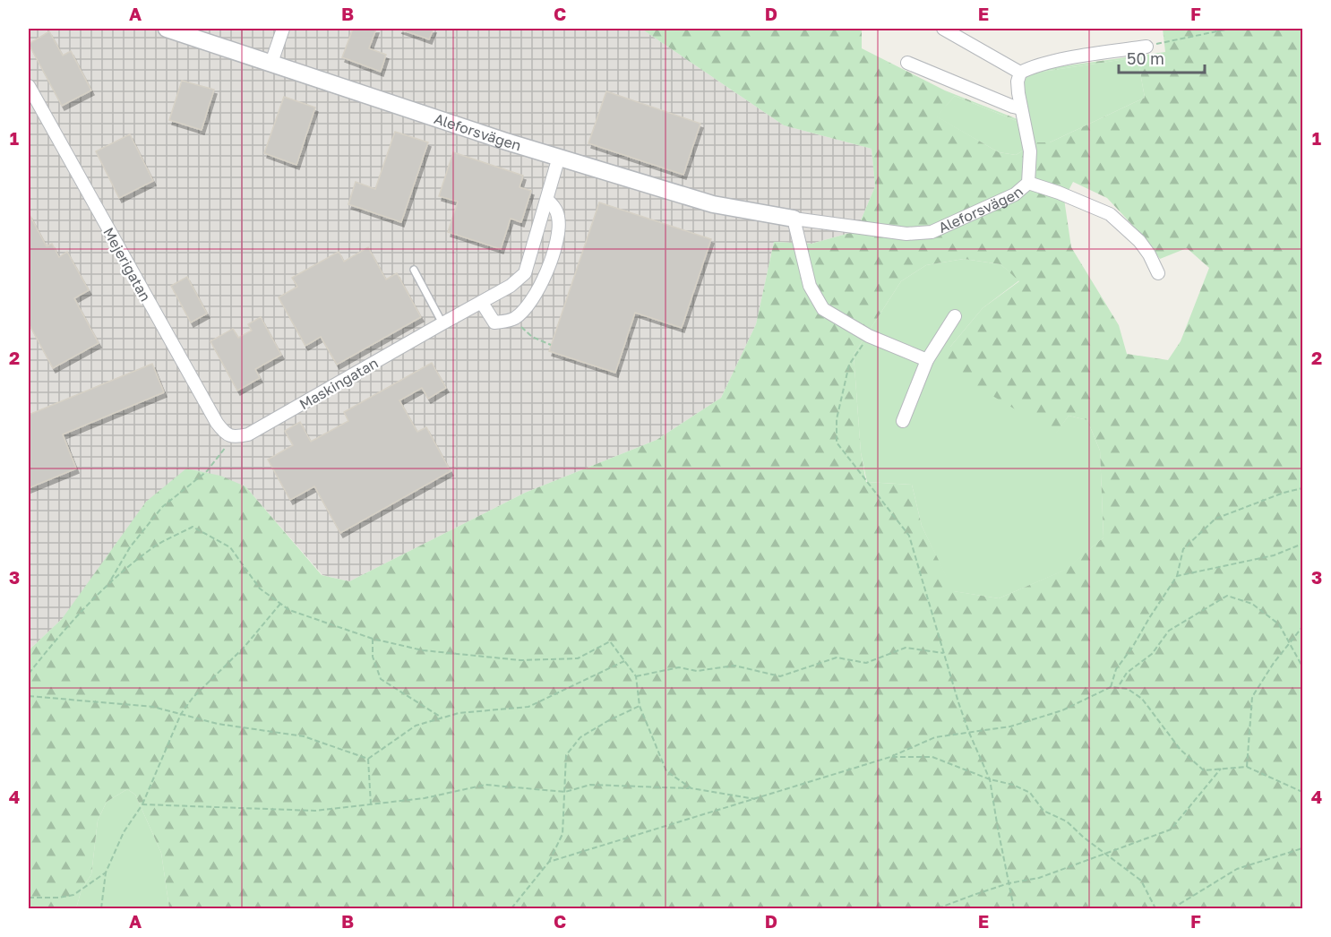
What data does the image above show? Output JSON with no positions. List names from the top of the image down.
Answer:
{
  "streets": {
    "street": ["Aleforsvägen", "Mejerigatan", "Maskingatan"]
  },
  "crossings": [
    ["Aleforsvägen", "Maskingatan"],
    ["Mejerigatan", "Maskingatan"]
  ],
  "scale_bar": "50 m",
  "grid": {
    "columns": [
      "A",
      "B",
      "C",
      "D",
      "E",
      "F"
    ],
    "rows": [
      "1",
      "2",
      "3",
      "4"
    ]
  }
}
